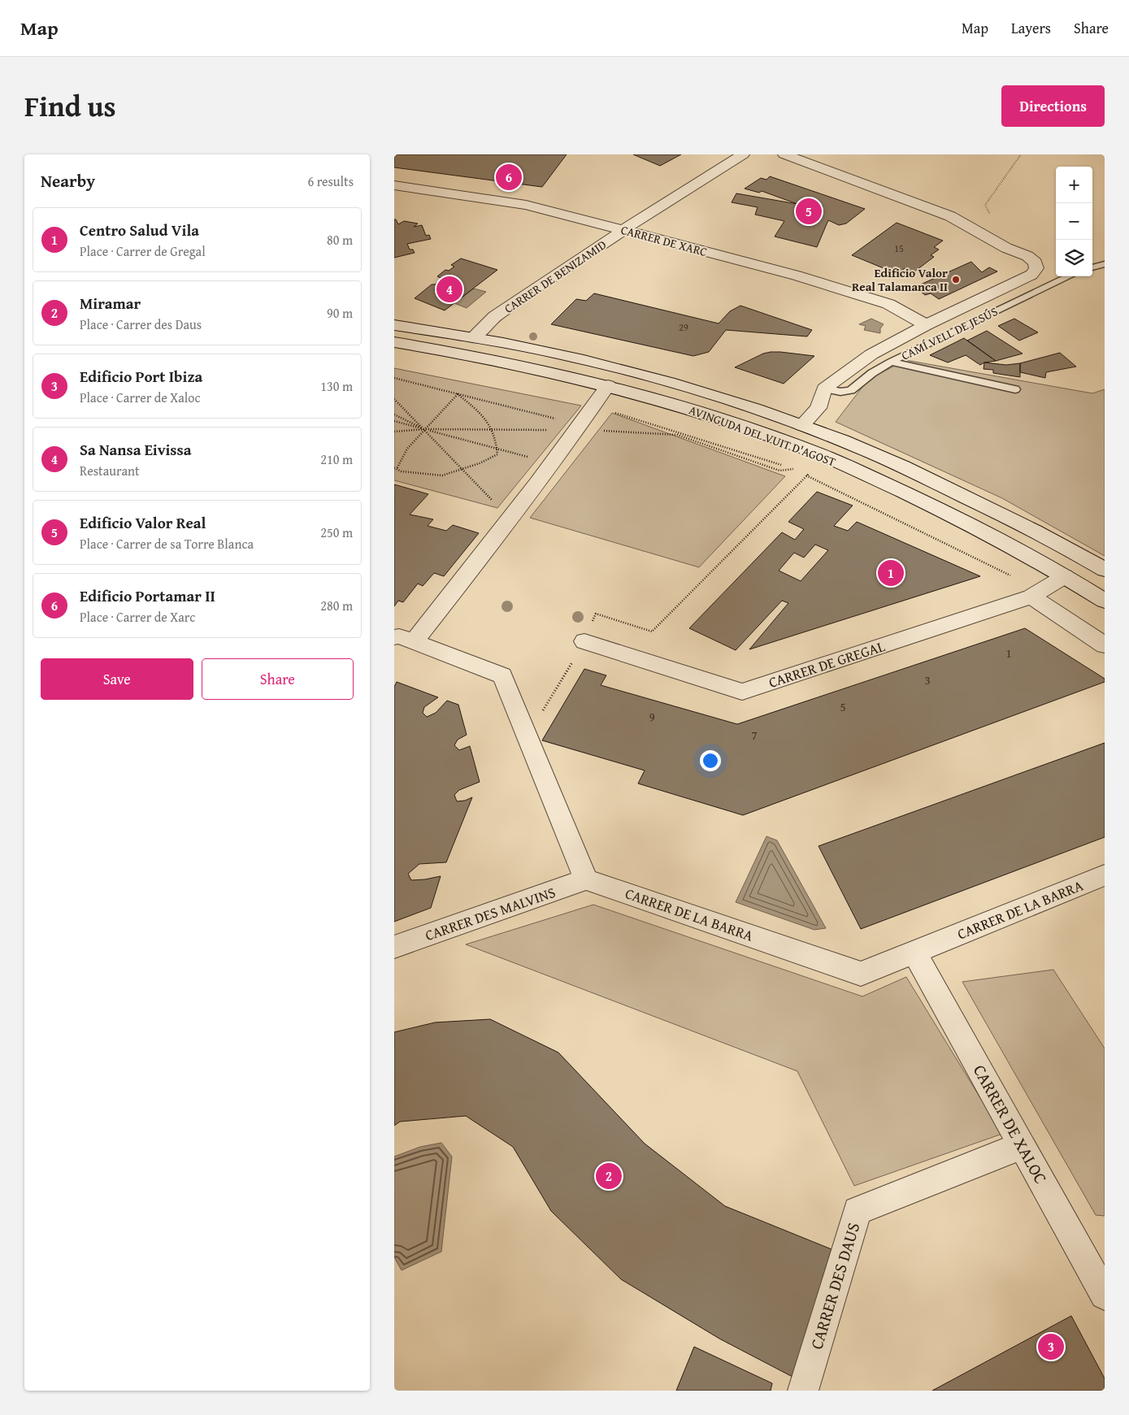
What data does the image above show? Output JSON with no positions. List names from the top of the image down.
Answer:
{
  "streets": {
    "street": [
      "CARRER DE XARC",
      "CARRER DE BENIZAMID",
      "CAMÍ VELL DE JESÚS",
      "AVINGUDA DEL VUIT D'AGOST",
      "CARRER DE GREGAL",
      "CARRER DE LA BARRA",
      "CARRER DES MALVINS",
      "CARRER DE XALOC",
      "CARRER DES DAUS"
    ]
  },
  "crossings": [
    ["CARRER DE XARC", "CARRER DE BENIZAMID"],
    ["CARRER DE XARC", "CAMÍ VELL DE JESÚS"],
    ["CARRER DE BENIZAMID", "AVINGUDA DEL VUIT D'AGOST"],
    ["AVINGUDA DEL VUIT D'AGOST", "CARRER DE GREGAL"],
    ["CARRER DE LA BARRA", "CARRER DES MALVINS"],
    ["CARRER DE LA BARRA", "CARRER DE XALOC"],
    ["CARRER DE XALOC", "CARRER DES DAUS"]
  ],
  "places": ["Edificio Valor Real Talamanca II"],
  "house_numbers": [
    "15",
    "29",
    "1",
    "3",
    "5",
    "9",
    "7"
  ],
  "page": {
    "header": "Map",
    "nav": ["Map", "Layers", "Share"],
    "title": "Find us",
    "buttons": [
      "Directions",
      ["Save", "Share"]
    ],
    "heading": ["Nearby", "6 results"],
    "pins": [
      "6",
      "5",
      "4",
      "1",
      "2",
      "3"
    ],
    "map_buttons": ["+", "−"],
    "list": [
      {
        "mark": "1",
        "name": "Centro Salud Vila",
        "note": "Place · Carrer de Gregal",
        "value": "80 m"
      },
      {
        "mark": "2",
        "name": "Miramar",
        "note": "Place · Carrer des Daus",
        "value": "90 m"
      },
      {
        "mark": "3",
        "name": "Edificio Port Ibiza",
        "note": "Place · Carrer de Xaloc",
        "value": "130 m"
      },
      {
        "mark": "4",
        "name": "Sa Nansa Eivissa",
        "note": "Restaurant",
        "value": "210 m"
      },
      {
        "mark": "5",
        "name": "Edificio Valor Real",
        "note": "Place · Carrer de sa Torre Blanca",
        "value": "250 m"
      },
      {
        "mark": "6",
        "name": "Edificio Portamar II",
        "note": "Place · Carrer de Xarc",
        "value": "280 m"
      }
    ]
  }
}
